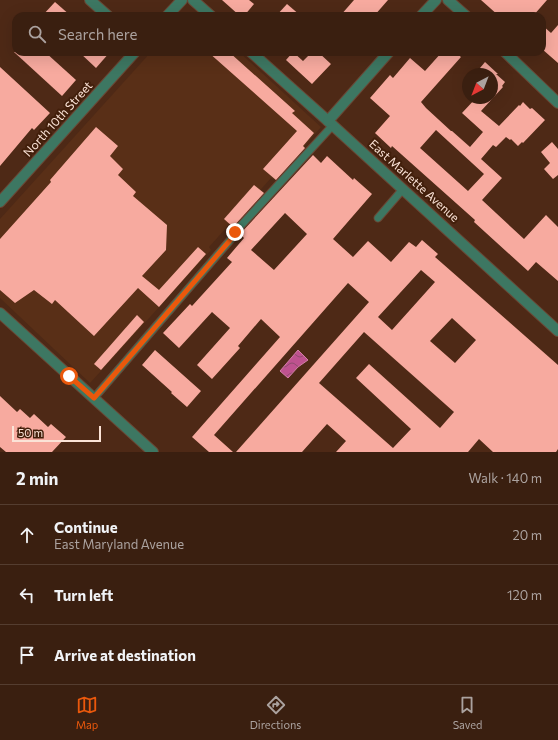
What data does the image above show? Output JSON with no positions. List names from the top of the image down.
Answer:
{
  "streets": {
    "street": ["North 10th Street", "East Marlette Avenue"]
  },
  "scale_bar": "50 m",
  "north": "bottom left",
  "page": {
    "search": "Search here",
    "scale": "50 m",
    "heading": ["2 min", "Walk · 140 m"],
    "list": [
      ["Continue", "East Maryland Avenue", "20 m"],
      ["Turn left", "120 m"],
      "Arrive at destination"
    ],
    "nav": ["Map", "Directions", "Saved"]
  }
}
